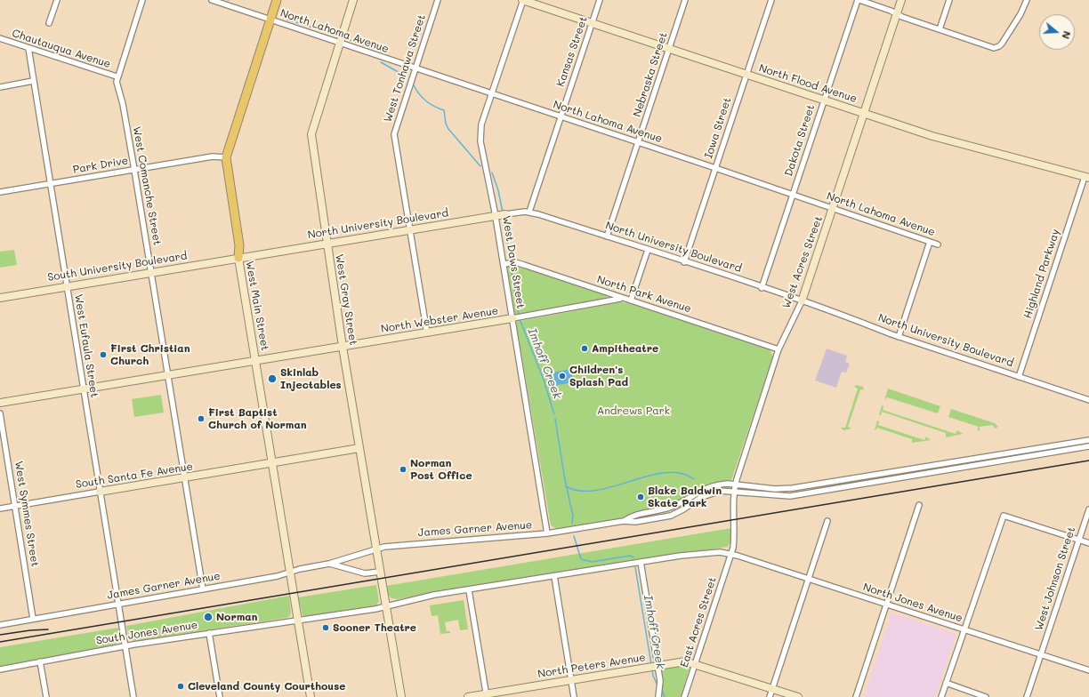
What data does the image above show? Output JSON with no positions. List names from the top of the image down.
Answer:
{
  "streets": {
    "main road": ["West Main Street"],
    "street": [
      "North Lahoma Avenue",
      "Chautauqua Avenue",
      "Kansas Street",
      "West Tonhawa Street",
      "Nebraska Street",
      "North Flood Avenue",
      "Iowa Street",
      "Dakota Street",
      "Park Drive",
      "West Comanche Street",
      "North University Boulevard",
      "West Daws Street",
      "West Acres Street",
      "South University Boulevard",
      "Highland Parkway",
      "North Park Avenue",
      "West Gray Street",
      "North Webster Avenue",
      "West Eufaula Street",
      "South Santa Fe Avenue",
      "West Symmes Street",
      "James Garner Avenue",
      "West Johnson Street",
      "North Jones Avenue",
      "East Acres Street",
      "South Jones Avenue",
      "North Peters Avenue"
    ]
  },
  "crossings": [
    ["North Lahoma Avenue", "Kansas Street"],
    ["North Lahoma Avenue", "West Tonhawa Street"],
    ["North Lahoma Avenue", "Nebraska Street"],
    ["North Lahoma Avenue", "Iowa Street"],
    ["North Lahoma Avenue", "Dakota Street"],
    ["North Lahoma Avenue", "West Daws Street"],
    ["North Lahoma Avenue", "West Acres Street"],
    ["North Lahoma Avenue", "West Gray Street"],
    ["North Lahoma Avenue", "West Main Street"],
    ["Chautauqua Avenue", "West Comanche Street"],
    ["Chautauqua Avenue", "West Eufaula Street"],
    ["Kansas Street", "North Flood Avenue"],
    ["Kansas Street", "North University Boulevard"],
    ["West Tonhawa Street", "North University Boulevard"],
    ["West Tonhawa Street", "North Webster Avenue"],
    ["Nebraska Street", "North Flood Avenue"],
    ["Nebraska Street", "North University Boulevard"],
    ["North Flood Avenue", "Iowa Street"],
    ["North Flood Avenue", "Dakota Street"],
    ["North Flood Avenue", "West Daws Street"],
    ["North Flood Avenue", "West Acres Street"],
    ["North Flood Avenue", "Highland Parkway"],
    ["Iowa Street", "North University Boulevard"],
    ["Dakota Street", "North University Boulevard"],
    ["Park Drive", "West Comanche Street"],
    ["Park Drive", "West Main Street"],
    ["Park Drive", "West Eufaula Street"],
    ["West Comanche Street", "South University Boulevard"],
    ["West Comanche Street", "North Webster Avenue"],
    ["West Comanche Street", "South Santa Fe Avenue"],
    ["West Comanche Street", "James Garner Avenue"],
    ["North University Boulevard", "West Daws Street"],
    ["North University Boulevard", "West Acres Street"],
    ["North University Boulevard", "South University Boulevard"],
    ["North University Boulevard", "Highland Parkway"],
    ["North University Boulevard", "West Gray Street"],
    ["North University Boulevard", "West Main Street"],
    ["West Daws Street", "North Park Avenue"],
    ["West Daws Street", "North Webster Avenue"],
    ["West Daws Street", "James Garner Avenue"],
    ["West Acres Street", "North Park Avenue"],
    ["West Acres Street", "James Garner Avenue"],
    ["West Acres Street", "North Jones Avenue"],
    ["West Acres Street", "East Acres Street"],
    ["South University Boulevard", "West Main Street"],
    ["South University Boulevard", "West Eufaula Street"],
    ["North Park Avenue", "North Webster Avenue"],
    ["West Gray Street", "North Webster Avenue"],
    ["West Gray Street", "South Santa Fe Avenue"],
    ["West Gray Street", "James Garner Avenue"],
    ["West Gray Street", "South Jones Avenue"],
    ["West Main Street", "North Webster Avenue"],
    ["West Main Street", "South Santa Fe Avenue"],
    ["West Main Street", "James Garner Avenue"],
    ["West Main Street", "South Jones Avenue"],
    ["North Webster Avenue", "West Eufaula Street"],
    ["West Eufaula Street", "South Santa Fe Avenue"],
    ["West Eufaula Street", "James Garner Avenue"],
    ["West Eufaula Street", "South Jones Avenue"],
    ["South Santa Fe Avenue", "West Symmes Street"],
    ["West Symmes Street", "James Garner Avenue"],
    ["West Johnson Street", "North Jones Avenue"],
    ["North Jones Avenue", "East Acres Street"],
    ["North Jones Avenue", "South Jones Avenue"],
    ["East Acres Street", "North Peters Avenue"]
  ],
  "water": ["Imhoff Creek"],
  "parks": ["Andrews Park"],
  "places": [
    "Ampitheatre",
    "First Christian Church",
    "Children's Splash Pad",
    "Skinlab Injectables",
    "First Baptist Church of Norman",
    "Norman Post Office",
    "Blake Baldwin Skate Park",
    "Norman",
    "Sooner Theatre",
    "Cleveland County Courthouse"
  ],
  "north": "right"
}
